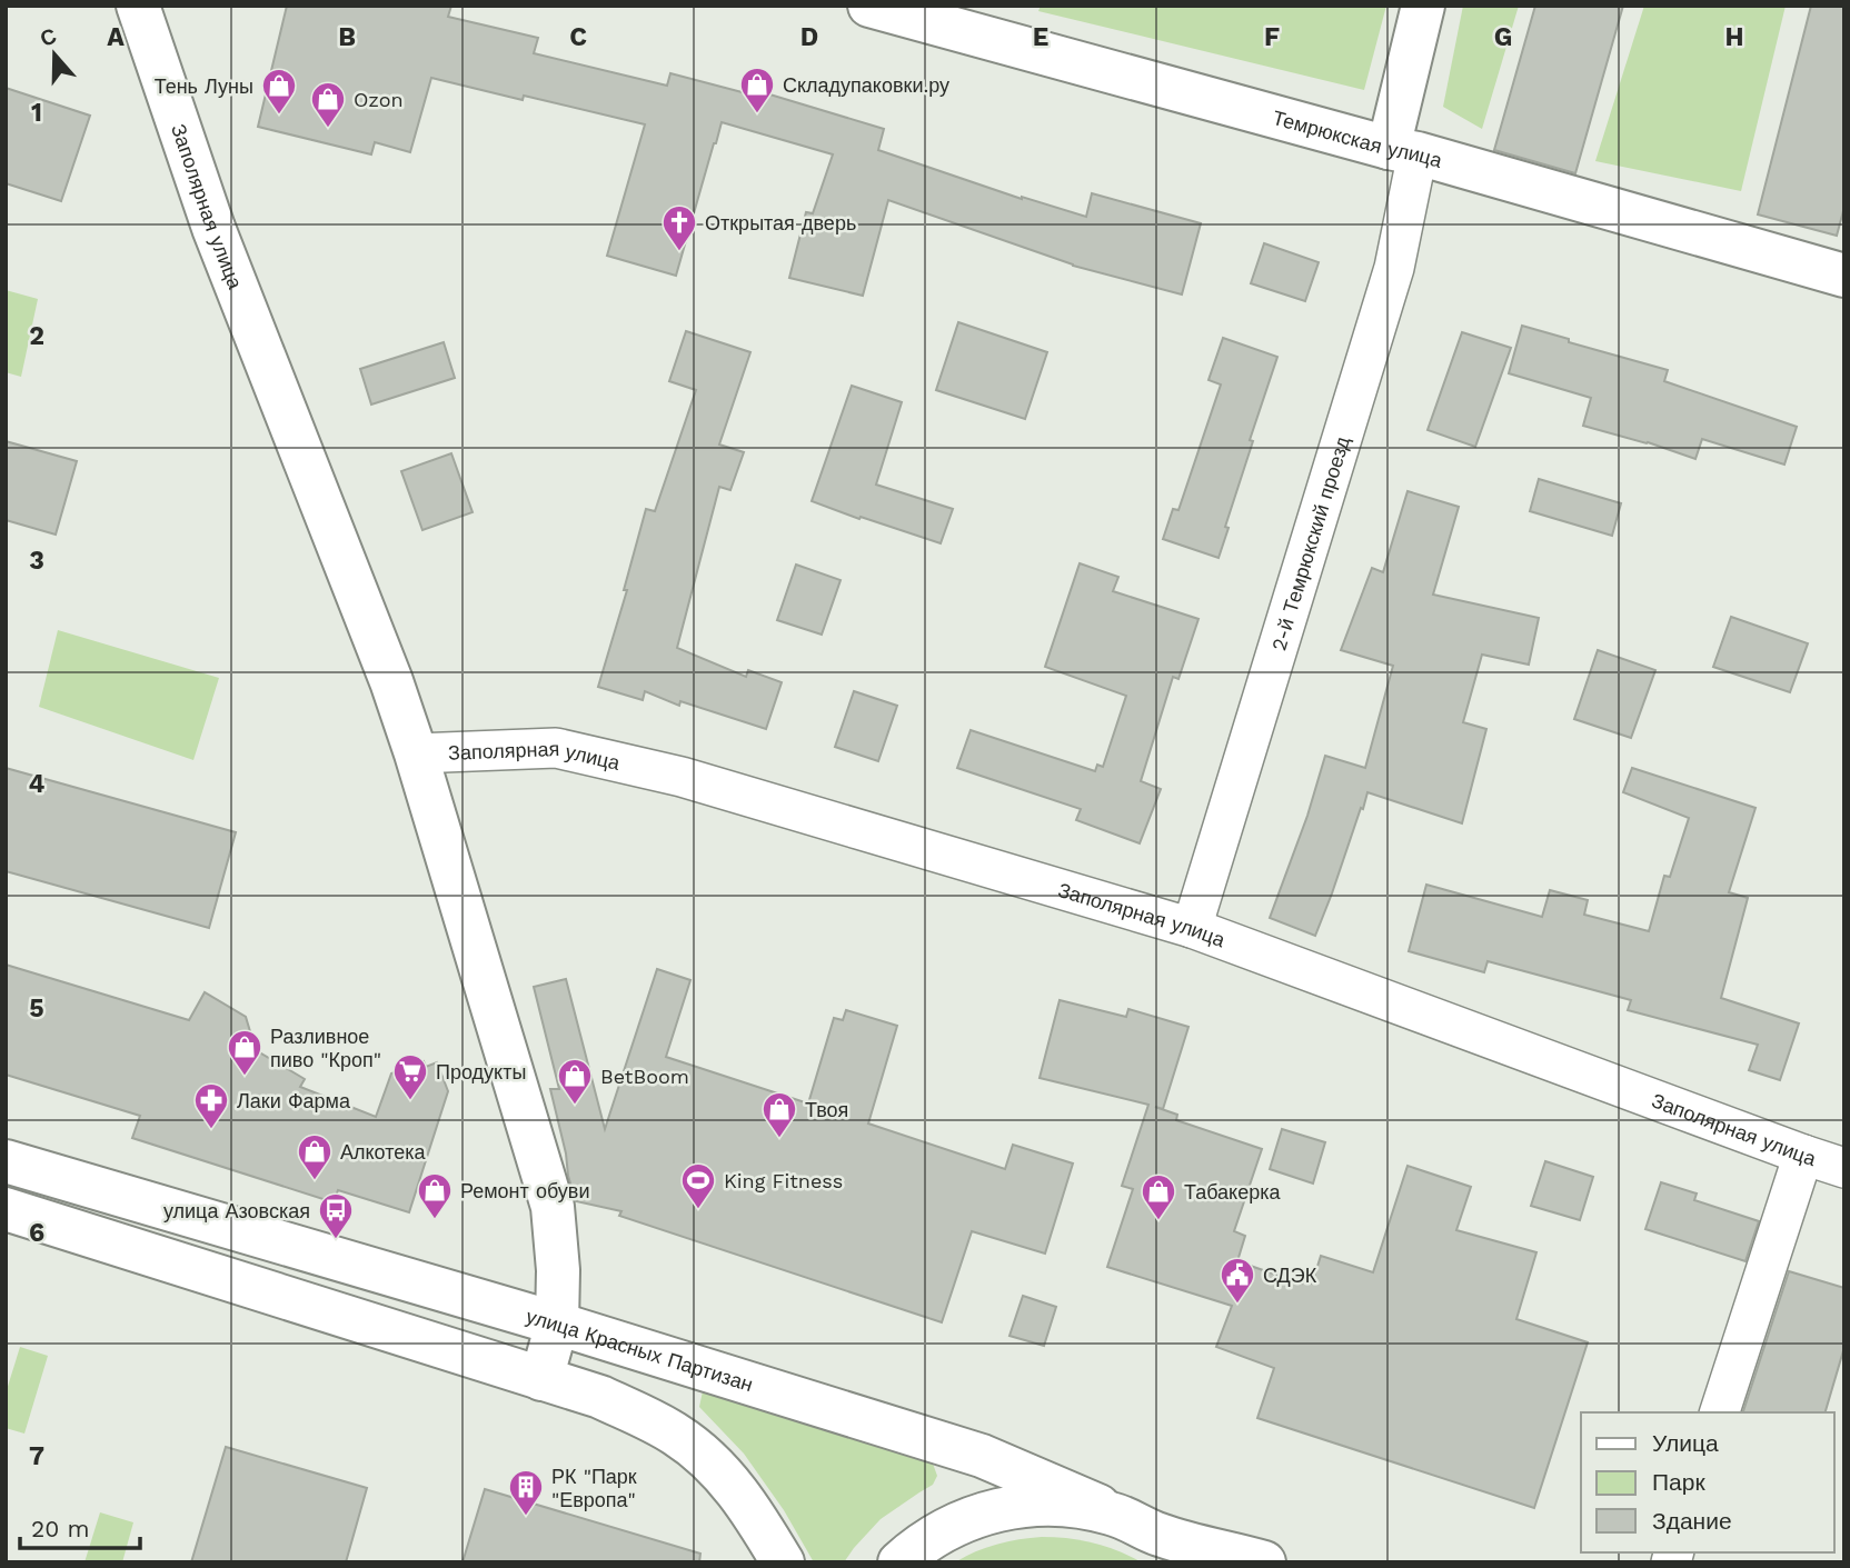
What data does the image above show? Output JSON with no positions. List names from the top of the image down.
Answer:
{
  "streets": {
    "main road": ["Темрюкская улица", "Заполярная улица", "улица Красных Партизан"],
    "street": ["2-й Темрюкский проезд"]
  },
  "crossings": [
    ["Темрюкская улица", "2-й Темрюкский проезд"],
    ["Заполярная улица", "2-й Темрюкский проезд"],
    ["Заполярная улица", "улица Красных Партизан"]
  ],
  "places": {
    "shop": [
      "Складупаковки.ру",
      "Тень Луны",
      "Ozon",
      "Разливное пиво \"Кроп\"",
      "BetBoom",
      "Твоя",
      "Алкотека",
      "Ремонт обуви",
      "Табакерка"
    ],
    "church": ["Открытая дверь"],
    "supermarket": ["Продукты"],
    "pharmacy": ["Лаки Фарма"],
    "sports": ["King Fitness"],
    "bus stop": ["улица Азовская"],
    "public building": ["СДЭК"],
    "building": ["РК \"Парк \"Европа\""]
  },
  "legend": ["Улица", "Парк", "Здание"],
  "scale_bar": "20 m",
  "north": "top",
  "grid": {
    "columns": [
      "A",
      "B",
      "C",
      "D",
      "E",
      "F",
      "G",
      "H"
    ],
    "rows": [
      "1",
      "2",
      "3",
      "4",
      "5",
      "6",
      "7"
    ]
  }
}
